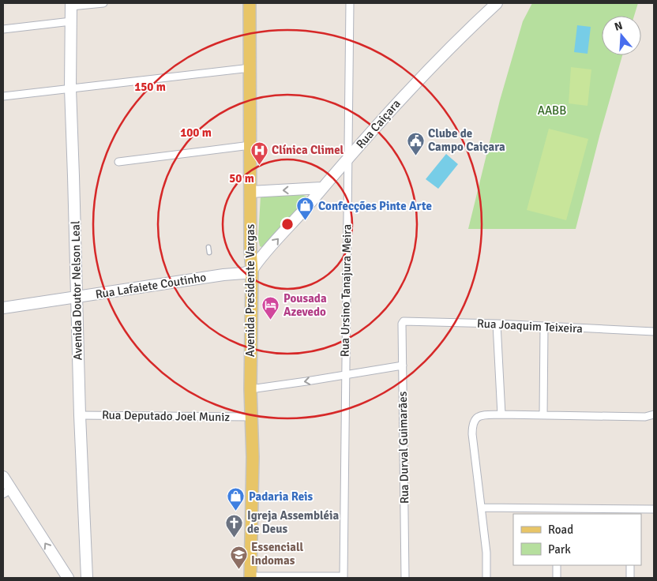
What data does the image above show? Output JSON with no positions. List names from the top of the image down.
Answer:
{
  "streets": {
    "main road": ["Avenida Presidente Vargas"],
    "street": [
      "Rua Caiçara",
      "Rua Lafaiete Coutinho",
      "Avenida Doutor Nelson Leal",
      "Rua Ursino Tanajura Meira",
      "Rua Joaquim Teixeira",
      "Rua Deputado Joel Muniz",
      "Rua Durval Guimarães"
    ]
  },
  "crossings": [
    ["Rua Caiçara", "Rua Lafaiete Coutinho"],
    ["Rua Caiçara", "Avenida Presidente Vargas"],
    ["Rua Caiçara", "Rua Ursino Tanajura Meira"],
    ["Rua Lafaiete Coutinho", "Avenida Doutor Nelson Leal"],
    ["Rua Lafaiete Coutinho", "Avenida Presidente Vargas"],
    ["Avenida Doutor Nelson Leal", "Rua Deputado Joel Muniz"],
    ["Avenida Presidente Vargas", "Rua Deputado Joel Muniz"],
    ["Rua Joaquim Teixeira", "Rua Durval Guimarães"]
  ],
  "parks": ["AABB"],
  "places": {
    "public building": ["Clube de Campo Caiçara"],
    "hospital": ["Clínica Climel"],
    "shop": ["Confecções Pinte Arte", "Padaria Reis"],
    "hotel": ["Pousada Azevedo"],
    "church": ["Igreja Assembléia de Deus"],
    "school or university": ["Essenciall Indomas"]
  },
  "legend": ["Road", "Park"],
  "north": "top",
  "rings": ["150 m", "100 m", "50 m"]
}
